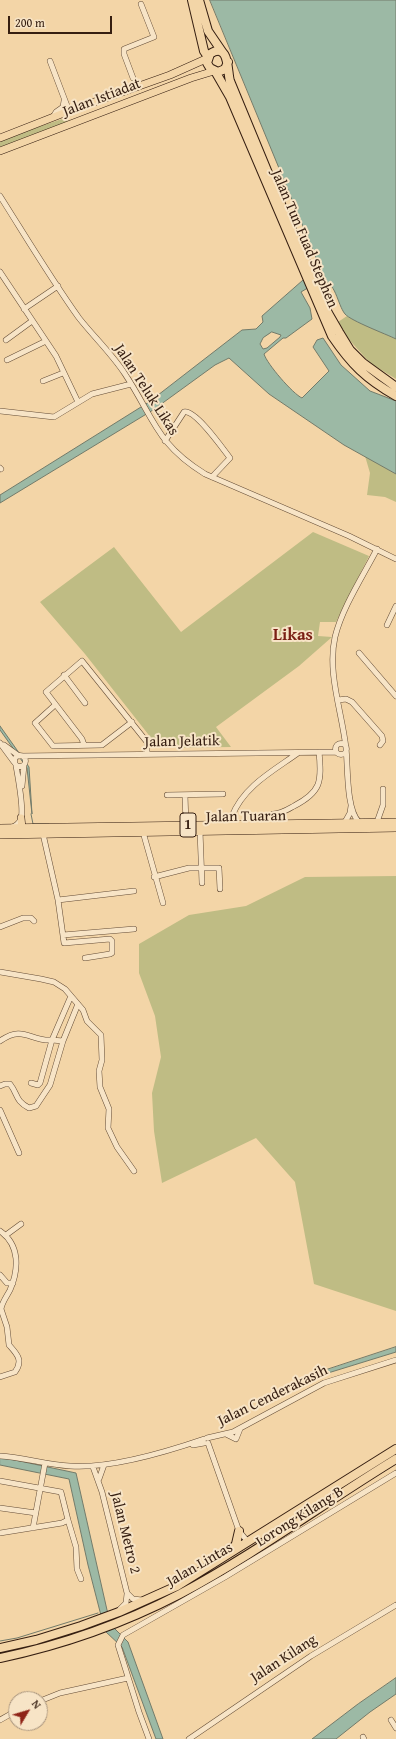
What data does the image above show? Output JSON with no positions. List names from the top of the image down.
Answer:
{
  "streets": {
    "highway": ["Jalan Tun Fuad Stephen", "Jalan Lintas"],
    "main road": ["Jalan Istiadat", "Jalan Tuaran", "1"],
    "street": [
      "Jalan Teluk Likas",
      "Jalan Jelatik",
      "Jalan Cenderakasih",
      "Lorong Kilang B",
      "Jalan Metro 2",
      "Jalan Kilang"
    ]
  },
  "crossings": [
    ["Jalan Istiadat", "Jalan Tun Fuad Stephen"],
    ["Jalan Cenderakasih", "Jalan Metro 2"],
    ["Jalan Metro 2", "Jalan Lintas"]
  ],
  "districts": ["Likas"],
  "scale_bar": "200 m",
  "north": "top right"
}
